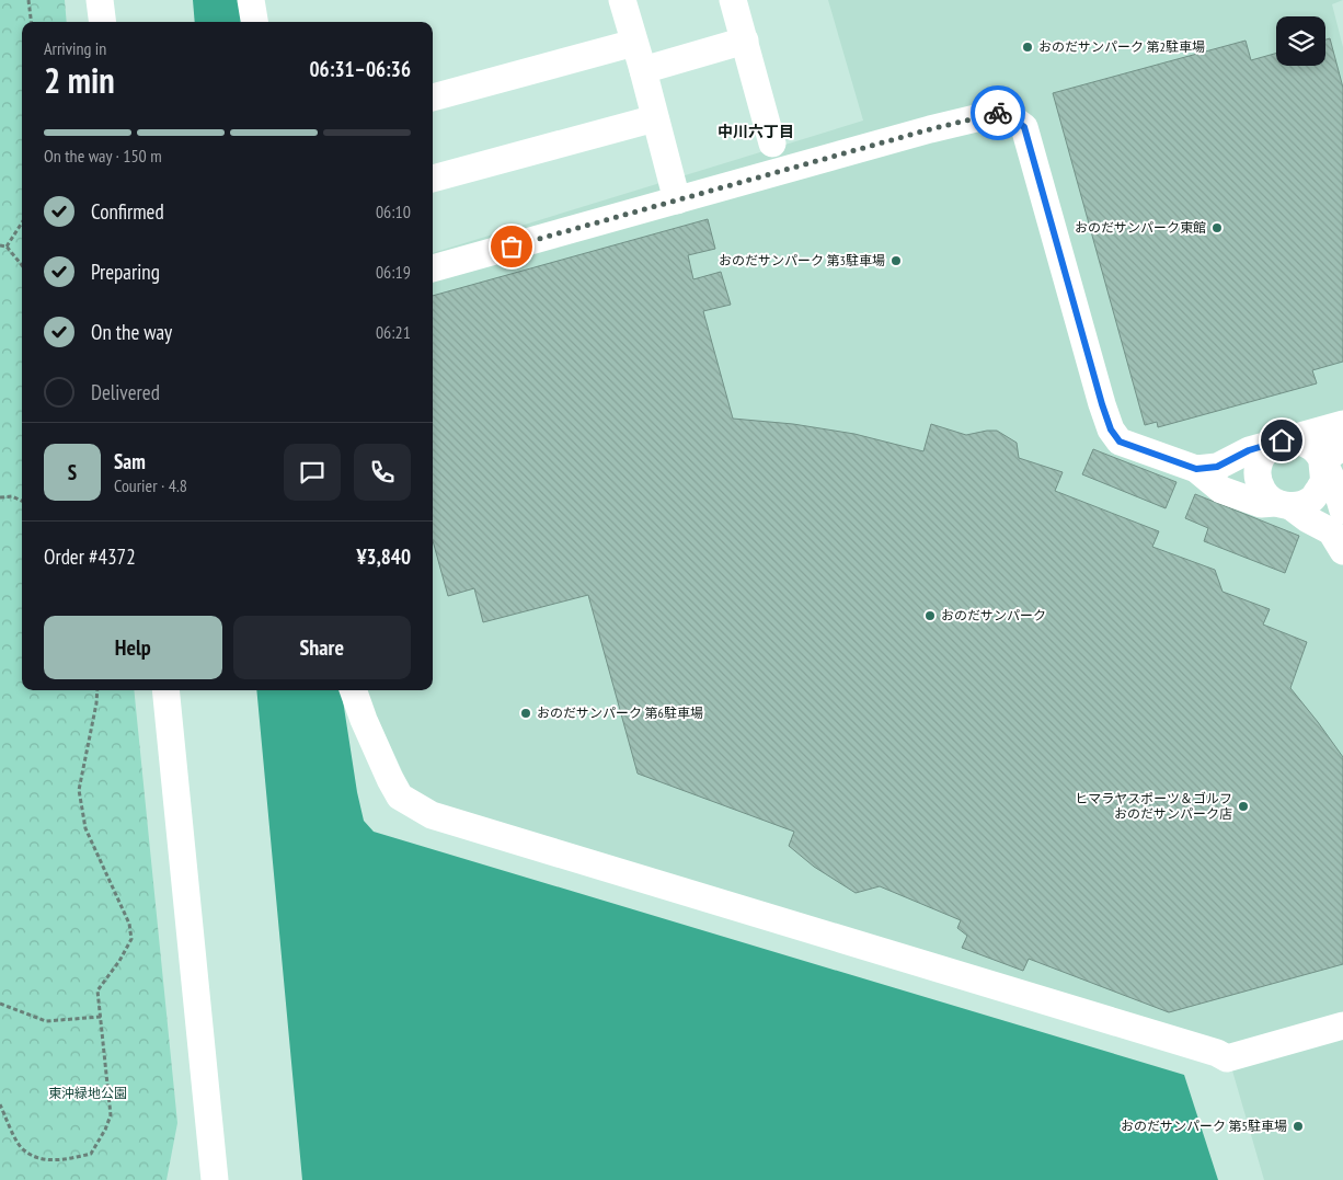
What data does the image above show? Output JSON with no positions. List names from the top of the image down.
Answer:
{
  "districts": ["中川六丁目"],
  "parks": ["東沖緑地公園"],
  "places": [
    "おのだサンパーク 第2駐車場",
    "おのだサンパーク東館",
    "おのだサンパーク 第3駐車場",
    "おのだサンパーク",
    "おのだサンパーク 第6駐車場",
    "ヒマラヤスポーツ＆ゴルフ おのだサンパーク店",
    "おのだサンパーク 第5駐車場"
  ],
  "page": {
    "heading": ["2 min", "Arriving in", "06:31–06:36"],
    "panel": [
      "Sam",
      "Courier · 4.8",
      "Order #4372",
      "¥3,840"
    ],
    "bar": "On the way · 150 m",
    "list": [
      ["Confirmed", "06:10"],
      ["Preparing", "06:19"],
      ["On the way", "06:21"],
      "Delivered"
    ],
    "round": "S",
    "buttons": ["Help", "Share"]
  }
}
